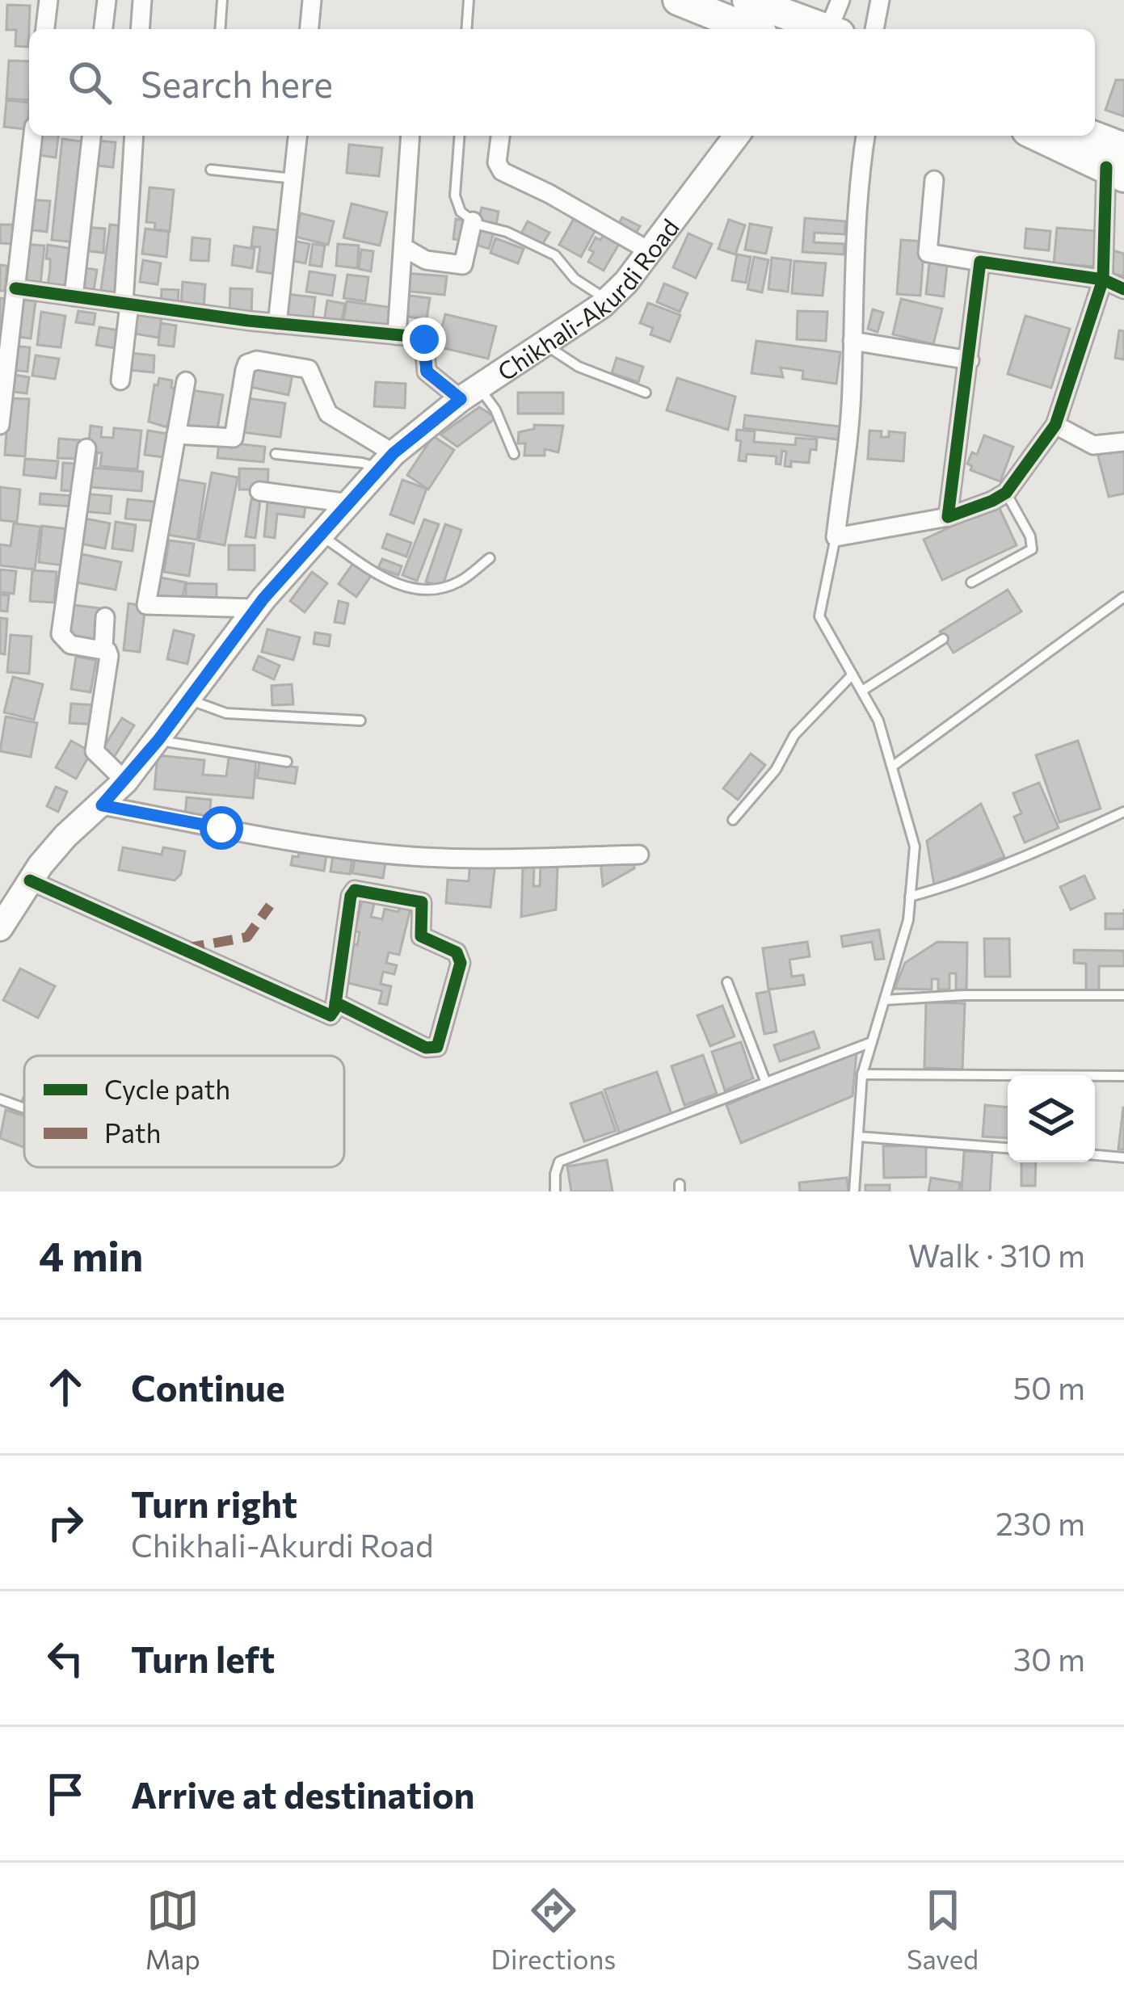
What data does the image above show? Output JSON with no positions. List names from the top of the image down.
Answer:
{
  "streets": {
    "main road": ["Chikhali-Akurdi Road"]
  },
  "legend": ["Cycle path", "Path"],
  "page": {
    "search": "Search here",
    "heading": ["4 min", "Walk · 310 m"],
    "list": [
      ["Continue", "50 m"],
      ["Turn right", "Chikhali-Akurdi Road", "230 m"],
      ["Turn left", "30 m"],
      "Arrive at destination"
    ],
    "nav": ["Map", "Directions", "Saved"]
  }
}
